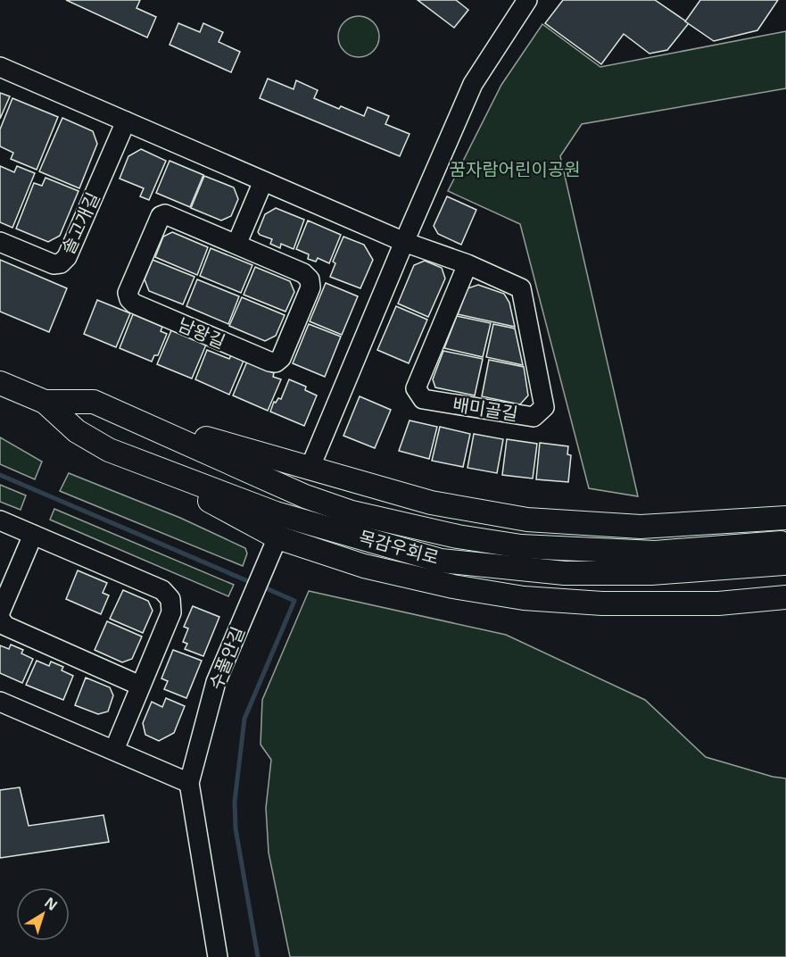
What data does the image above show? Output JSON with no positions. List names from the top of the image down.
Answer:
{
  "streets": {
    "main road": ["목감우회로"],
    "street": [
      "솔고개길",
      "남왕길",
      "배미골길",
      "수풀안길"
    ]
  },
  "parks": ["꿈자람어린이공원"],
  "north": "top right"
}
